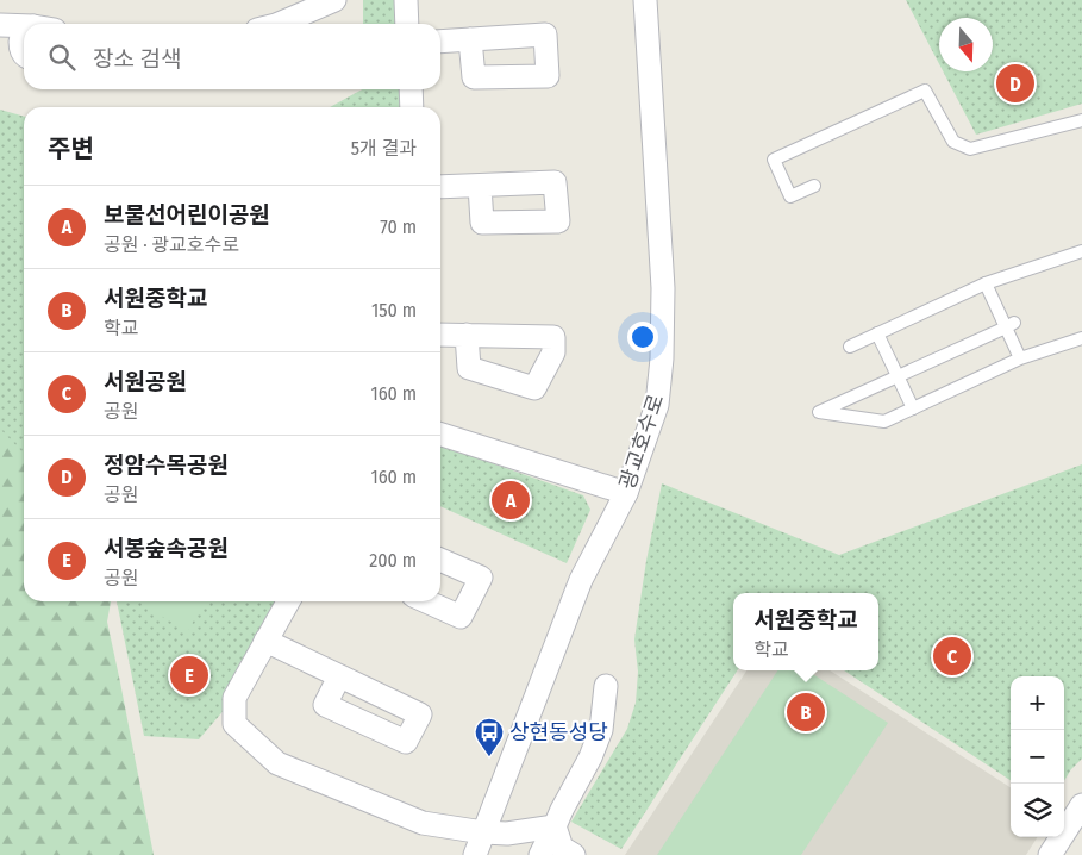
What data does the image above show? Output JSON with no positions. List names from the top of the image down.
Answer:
{
  "streets": {
    "street": ["광교호수로"]
  },
  "places": {
    "bus stop": ["상현동성당"]
  },
  "north": "bottom",
  "page": {
    "search": "장소 검색",
    "pins": [
      "D",
      "A",
      "C",
      "E",
      "B"
    ],
    "heading": ["주변", "5개 결과"],
    "list": [
      {
        "mark": "A",
        "name": "보물선어린이공원",
        "note": "공원 · 광교호수로",
        "value": "70 m"
      },
      {
        "mark": "B",
        "name": "서원중학교",
        "note": "학교",
        "value": "150 m"
      },
      {
        "mark": "C",
        "name": "서원공원",
        "note": "공원",
        "value": "160 m"
      },
      {
        "mark": "D",
        "name": "정암수목공원",
        "note": "공원",
        "value": "160 m"
      },
      {
        "mark": "E",
        "name": "서봉숲속공원",
        "note": "공원",
        "value": "200 m"
      }
    ],
    "popup": ["서원중학교", "학교"],
    "map_buttons": ["+", "−"]
  }
}
